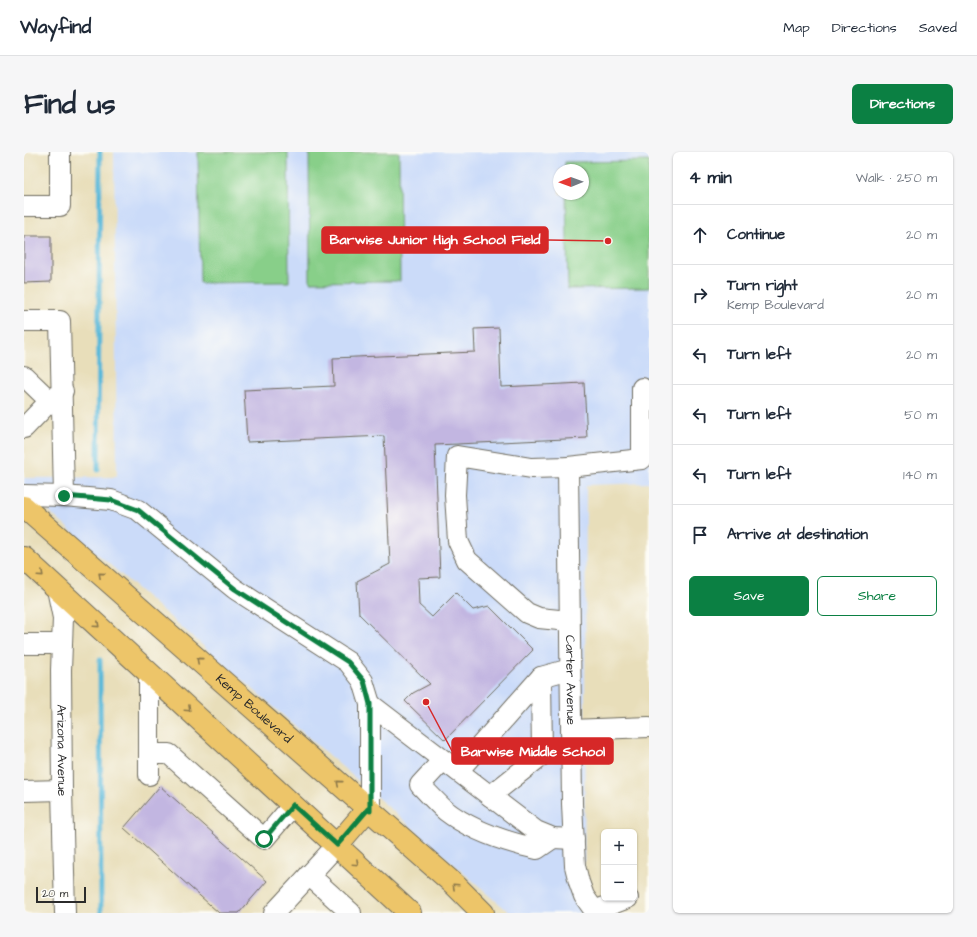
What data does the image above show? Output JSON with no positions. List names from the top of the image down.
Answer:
{
  "streets": {
    "main road": ["Kemp Boulevard"],
    "street": ["Carter Avenue", "Arizona Avenue"]
  },
  "places": ["Barwise Junior High School Field", "Barwise Middle School"],
  "scale_bar": "20 m",
  "north": "left",
  "page": {
    "header": "Wayfind",
    "nav": ["Map", "Directions", "Saved"],
    "buttons": [
      "Directions",
      ["Save", "Share"]
    ],
    "title": "Find us",
    "heading": ["4 min", "Walk · 250 m"],
    "list": [
      ["Continue", "20 m"],
      ["Turn right", "Kemp Boulevard", "20 m"],
      ["Turn left", "20 m"],
      ["Turn left", "50 m"],
      ["Turn left", "140 m"],
      "Arrive at destination"
    ],
    "map_buttons": ["+", "−"],
    "scale": "20 m"
  }
}
